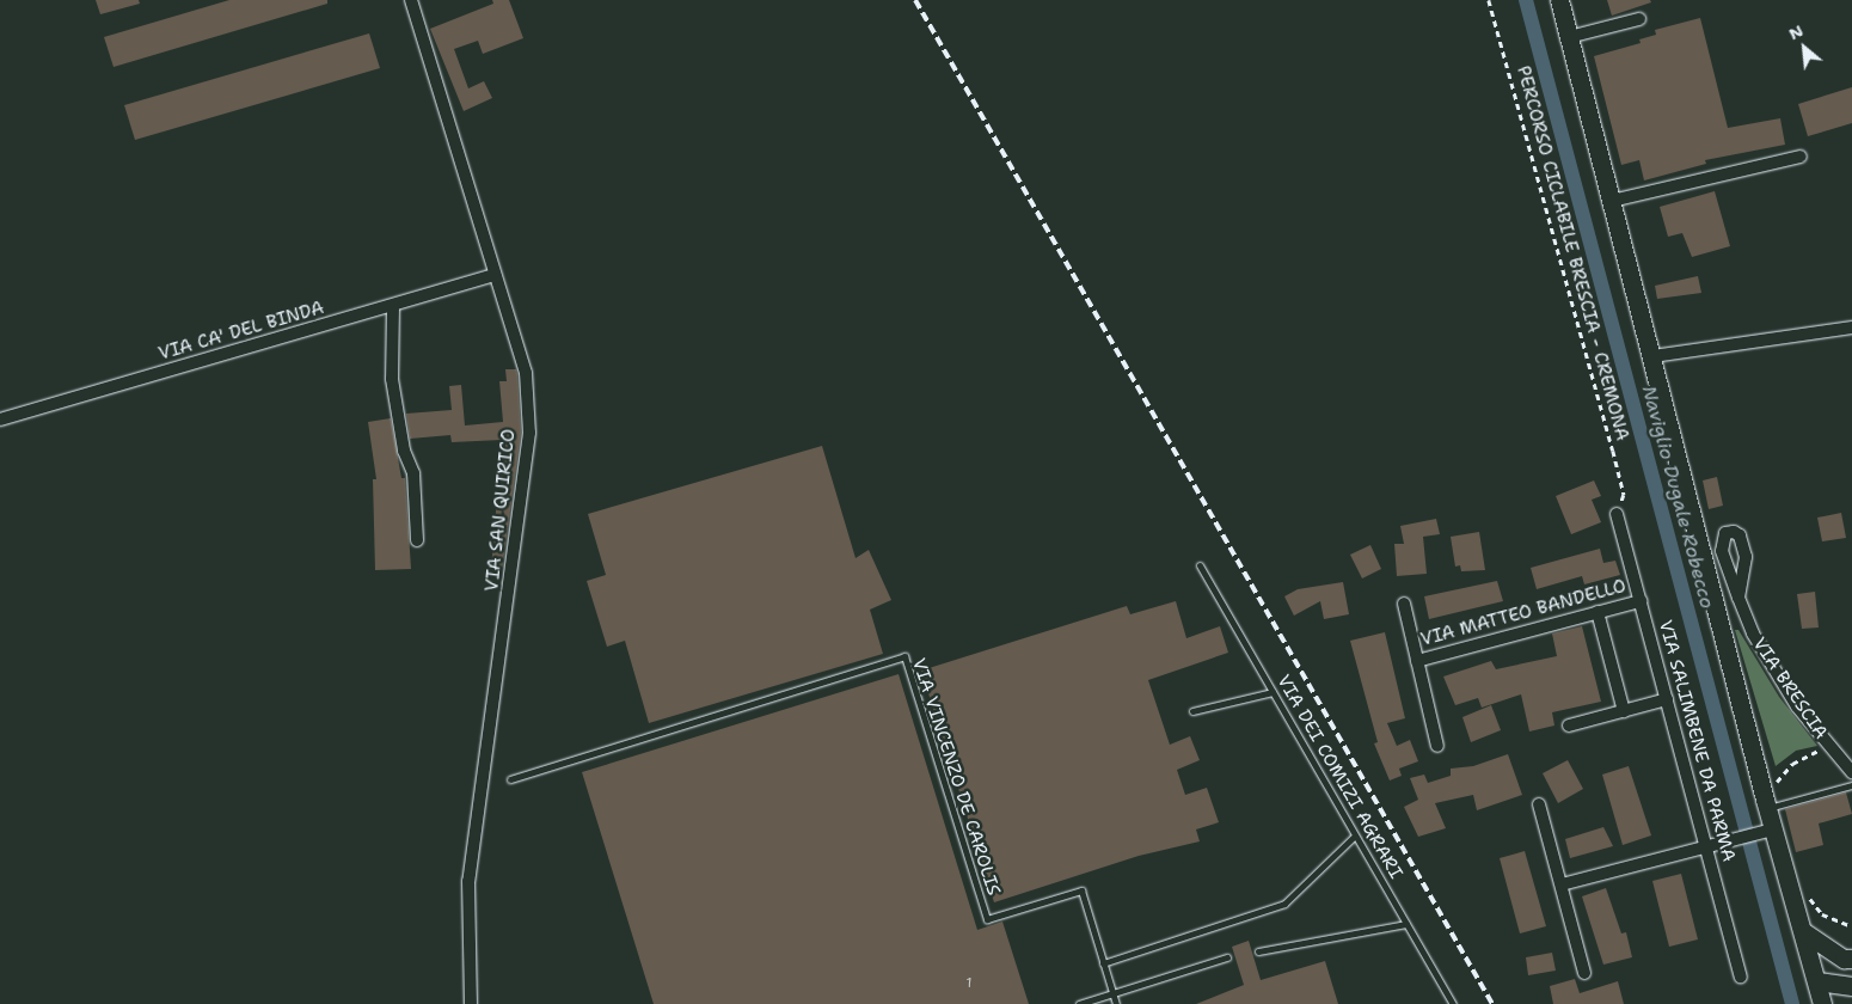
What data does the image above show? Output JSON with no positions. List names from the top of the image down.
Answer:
{
  "streets": {
    "street": [
      "VIA CA' DEL BINDA",
      "VIA SAN QUIRICO",
      "VIA MATTEO BANDELLO",
      "VIA BRESCIA",
      "VIA SALIMBENE DA PARMA"
    ],
    "lane": ["VIA VINCENZO DE CAROLIS", "VIA DEI COMIZI AGRARI"],
    "path": ["PERCORSO CICLABILE BRESCIA - CREMONA"]
  },
  "crossings": [
    ["PERCORSO CICLABILE BRESCIA - CREMONA", "VIA SALIMBENE DA PARMA"],
    ["VIA CA' DEL BINDA", "VIA SAN QUIRICO"],
    ["VIA MATTEO BANDELLO", "VIA SALIMBENE DA PARMA"]
  ],
  "water": ["Naviglio Dugale Robecco"],
  "house_numbers": ["1"],
  "north": "top left"
}
